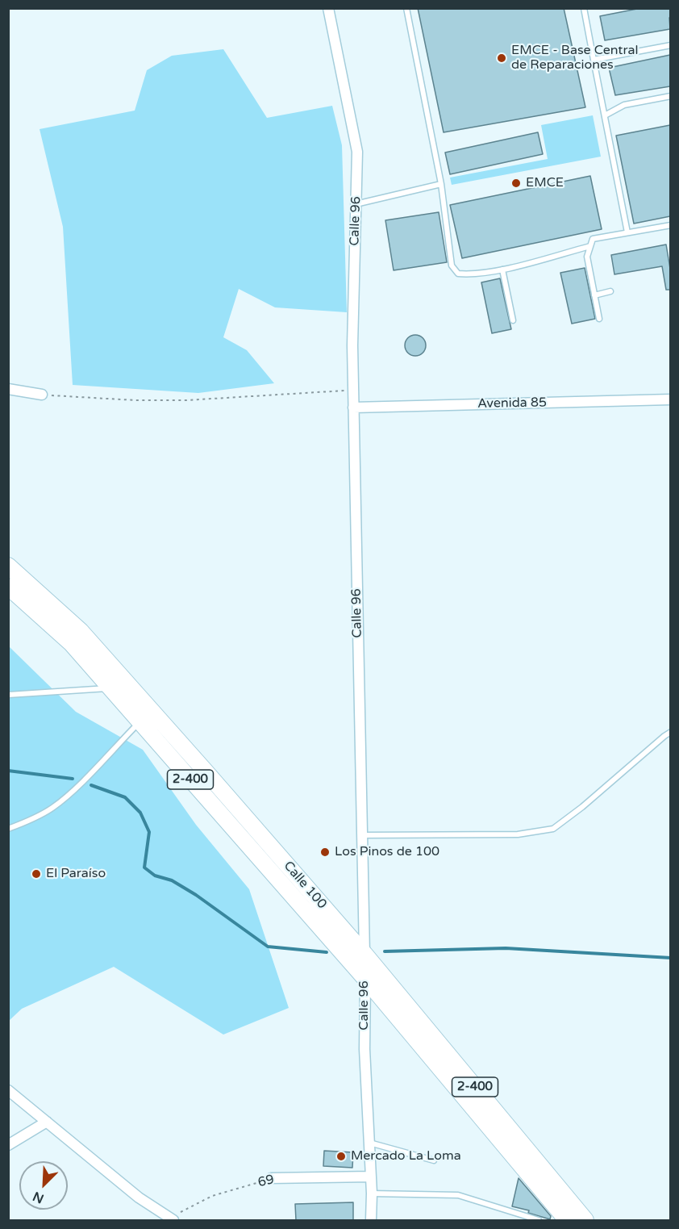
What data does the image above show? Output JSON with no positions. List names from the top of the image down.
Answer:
{
  "streets": {
    "highway": ["2-400", "Calle 100"],
    "street": ["Calle 96", "Avenida 85", "69"]
  },
  "crossings": [
    ["Calle 96", "Avenida 85"],
    ["Calle 96", "Calle 100"],
    ["Calle 96", "69"]
  ],
  "places": [
    "EMCE - Base Central de Reparaciones",
    "EMCE",
    "Los Pinos de 100",
    "El Paraíso",
    "Mercado La Loma"
  ],
  "north": "bottom left"
}
